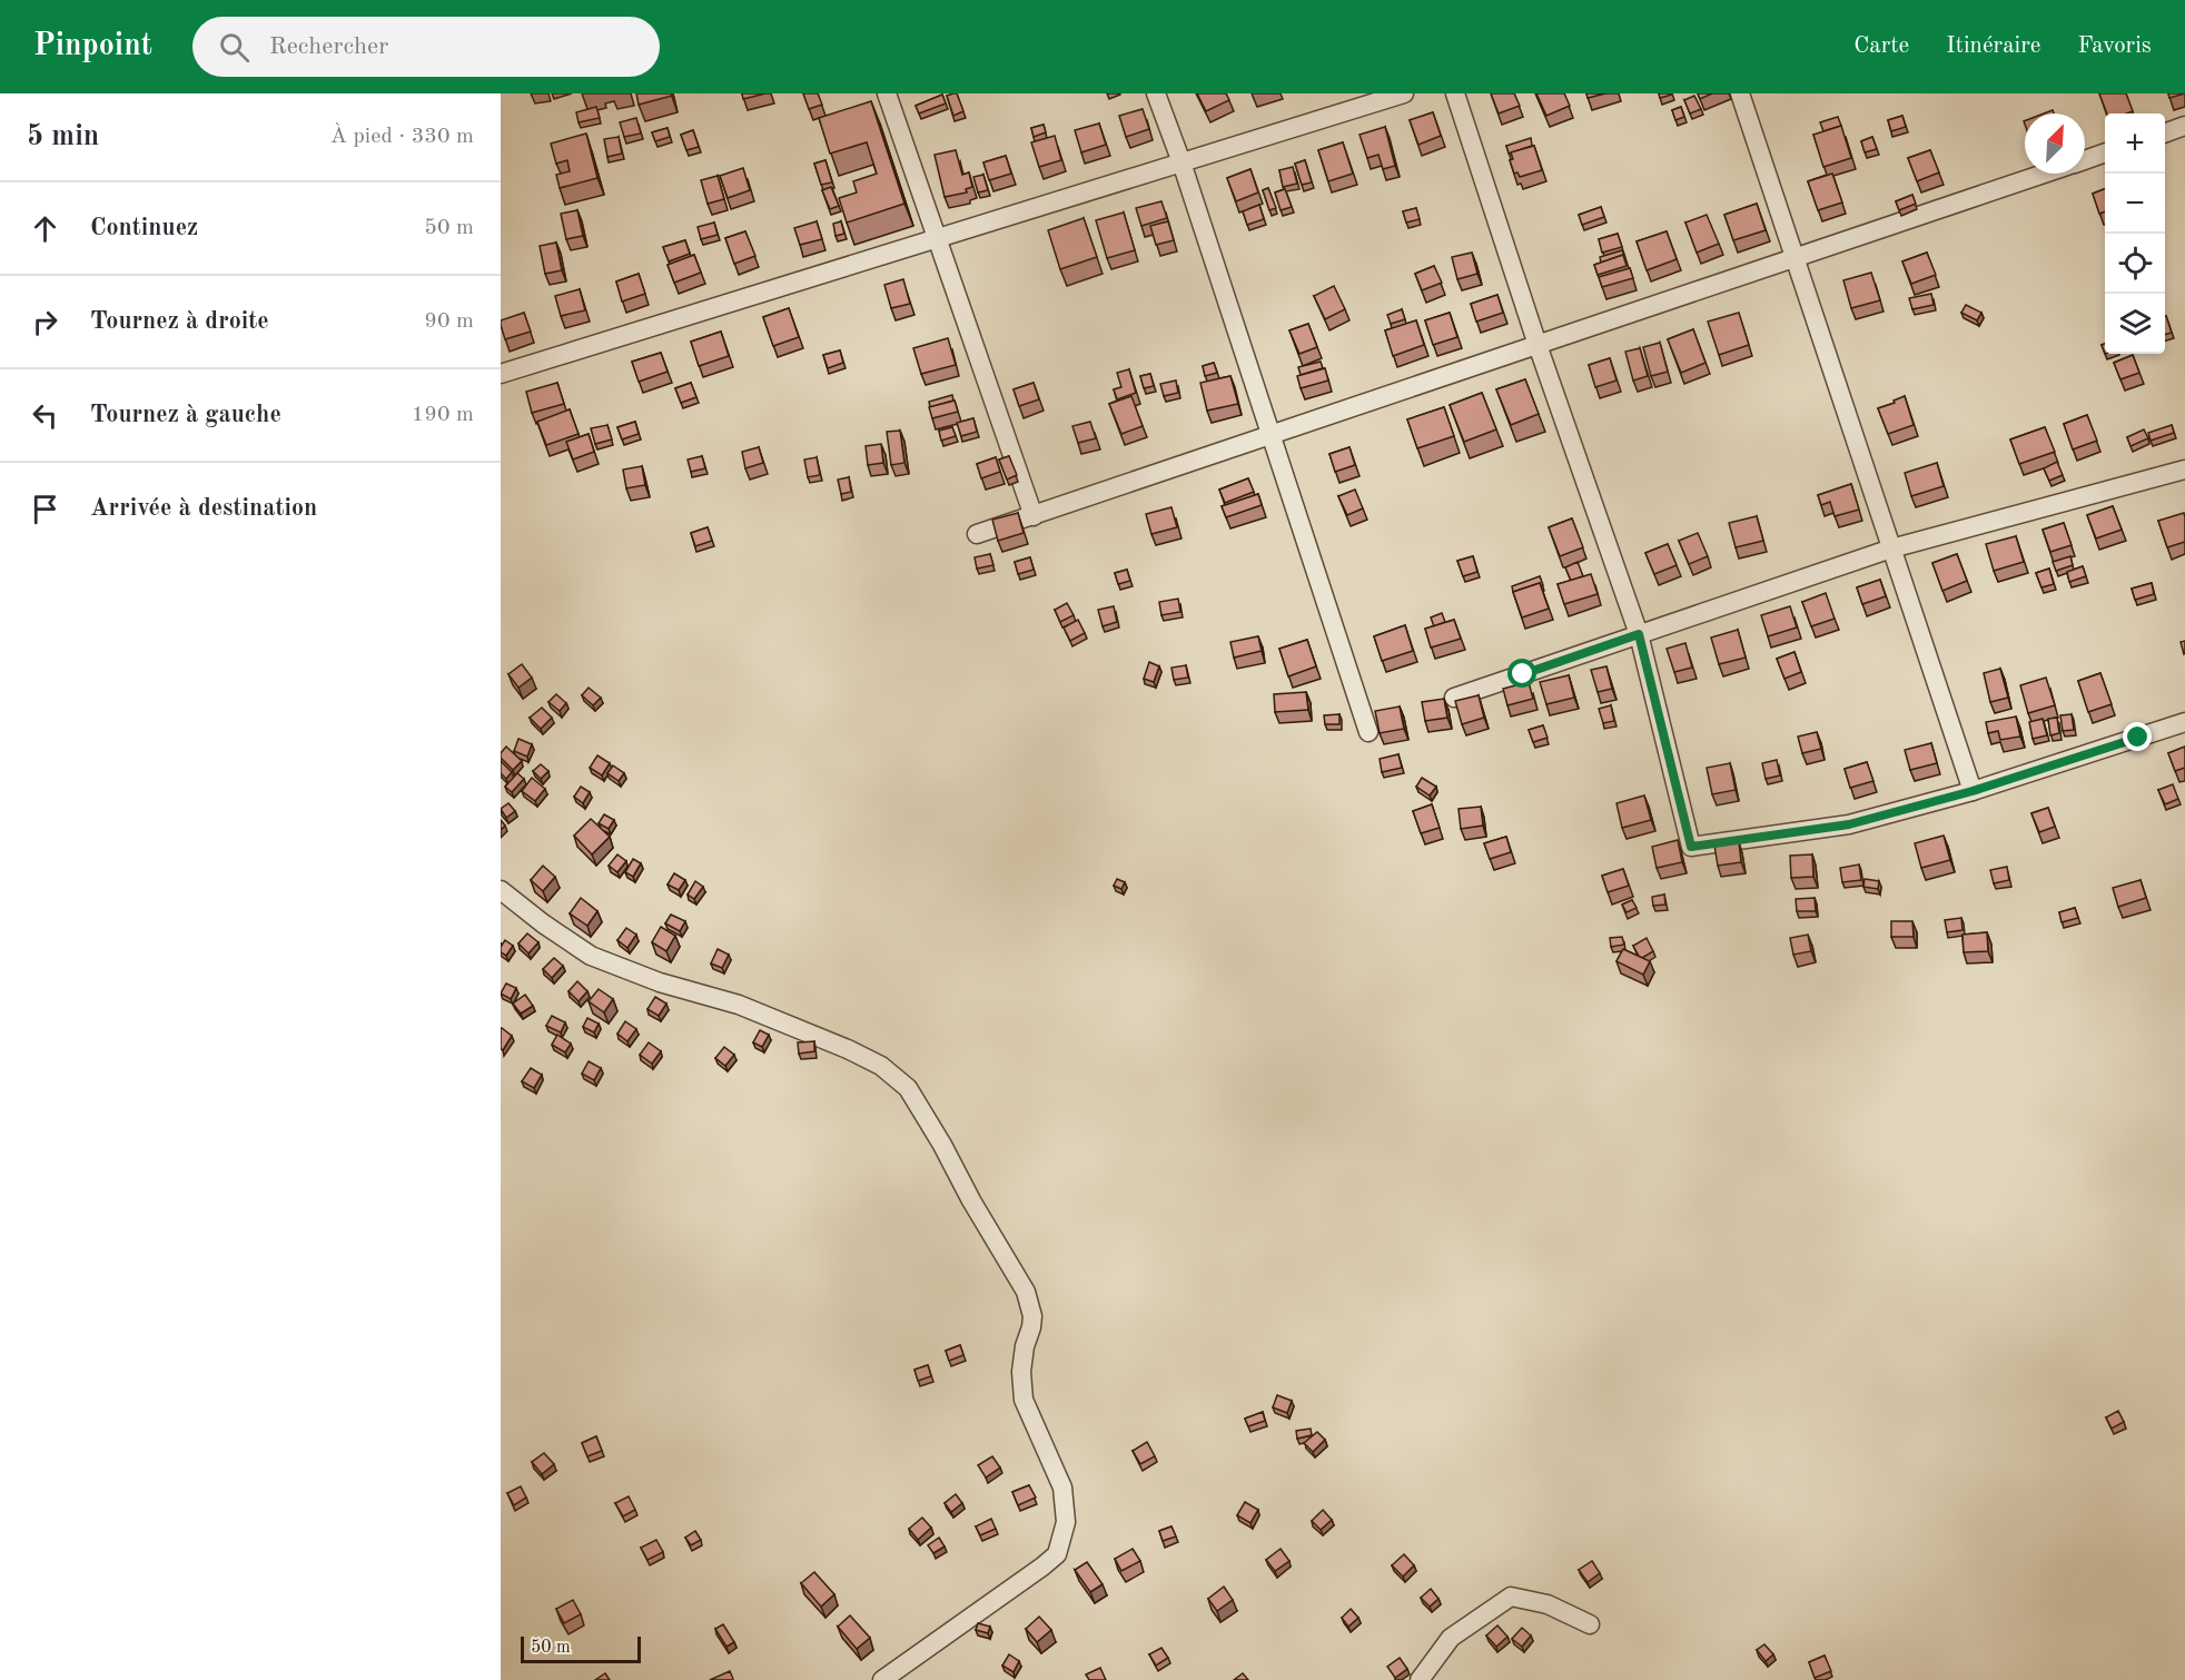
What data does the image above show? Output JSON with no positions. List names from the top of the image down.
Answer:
{
  "scale_bar": "50 m",
  "north": "top right",
  "page": {
    "header": "Pinpoint",
    "search": "Rechercher",
    "nav": ["Carte", "Itinéraire", "Favoris"],
    "heading": ["5 min", "À pied · 330 m"],
    "map_buttons": ["+", "−"],
    "list": [
      ["Continuez", "50 m"],
      ["Tournez à droite", "90 m"],
      ["Tournez à gauche", "190 m"],
      "Arrivée à destination"
    ],
    "scale": "50 m"
  }
}
